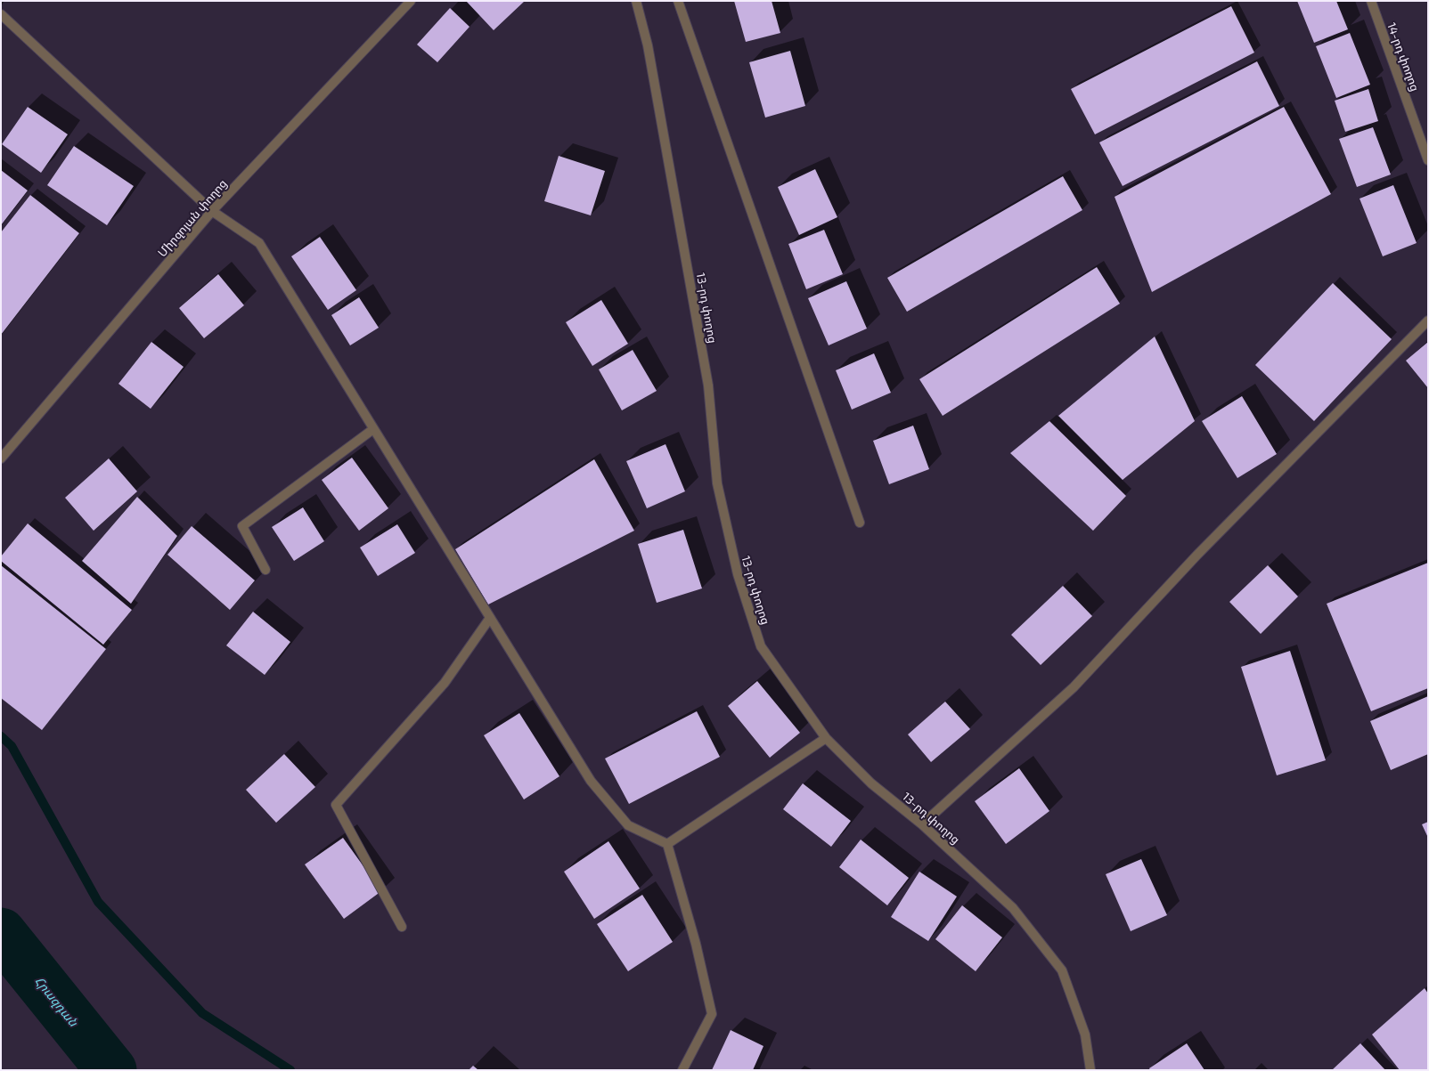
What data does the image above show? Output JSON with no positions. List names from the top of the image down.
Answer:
{
  "streets": {
    "street": ["14-րդ փողոց", "Միրզոյան փողոց", "13-րդ փողոց"]
  },
  "water": ["Հրազդան"]
}
